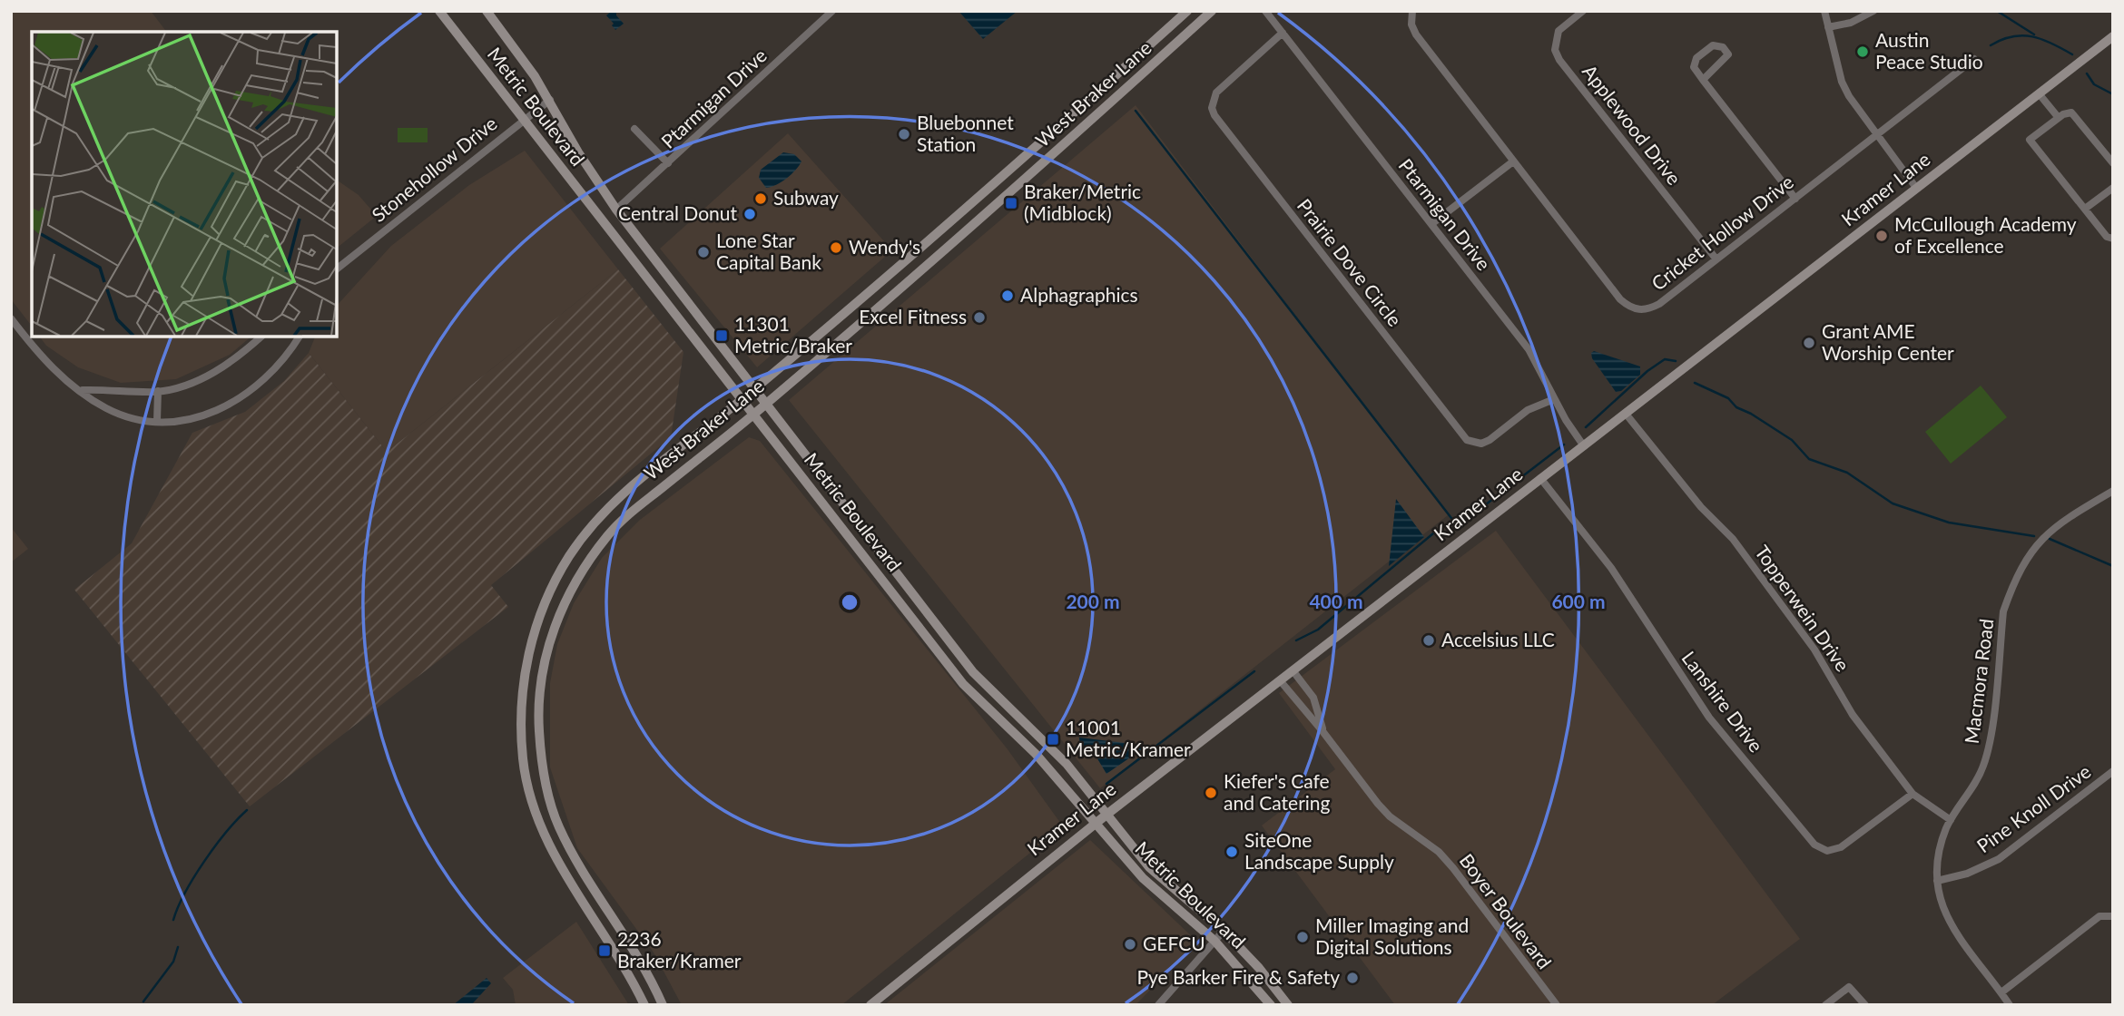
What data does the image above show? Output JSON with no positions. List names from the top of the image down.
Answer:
{
  "streets": {
    "main road": ["West Braker Lane", "Metric Boulevard", "Kramer Lane"],
    "street": [
      "Ptarmigan Drive",
      "Applewood Drive",
      "Stonehollow Drive",
      "Cricket Hollow Drive",
      "Prairie Dove Circle",
      "Topperwein Drive",
      "Macmora Road",
      "Lanshire Drive",
      "Pine Knoll Drive",
      "Boyer Boulevard"
    ]
  },
  "crossings": [
    ["West Braker Lane", "Metric Boulevard"],
    ["Ptarmigan Drive", "Metric Boulevard"],
    ["Ptarmigan Drive", "Kramer Lane"],
    ["Ptarmigan Drive", "Prairie Dove Circle"],
    ["Metric Boulevard", "Stonehollow Drive"],
    ["Metric Boulevard", "Kramer Lane"],
    ["Applewood Drive", "Cricket Hollow Drive"],
    ["Kramer Lane", "Topperwein Drive"],
    ["Kramer Lane", "Lanshire Drive"],
    ["Kramer Lane", "Boyer Boulevard"],
    ["Topperwein Drive", "Macmora Road"],
    ["Topperwein Drive", "Lanshire Drive"],
    ["Macmora Road", "Pine Knoll Drive"]
  ],
  "places": {
    "other": [
      "Austin Peace Studio",
      "Bluebonnet Station",
      "Subway",
      "Central Donut",
      "McCullough Academy of Excellence",
      "Wendy's",
      "Lone Star Capital Bank",
      "Alphagraphics",
      "Excel Fitness",
      "Grant AME Worship Center",
      "Accelsius LLC",
      "Kiefer's Cafe and Catering",
      "SiteOne Landscape Supply",
      "Miller Imaging and Digital Solutions",
      "GEFCU",
      "Pye Barker Fire & Safety"
    ],
    "transit": [
      "Braker/Metric (Midblock)",
      "11301 Metric/Braker",
      "11001 Metric/Kramer",
      "2236 Braker/Kramer"
    ]
  },
  "rings": ["200 m", "400 m", "600 m"]
}
